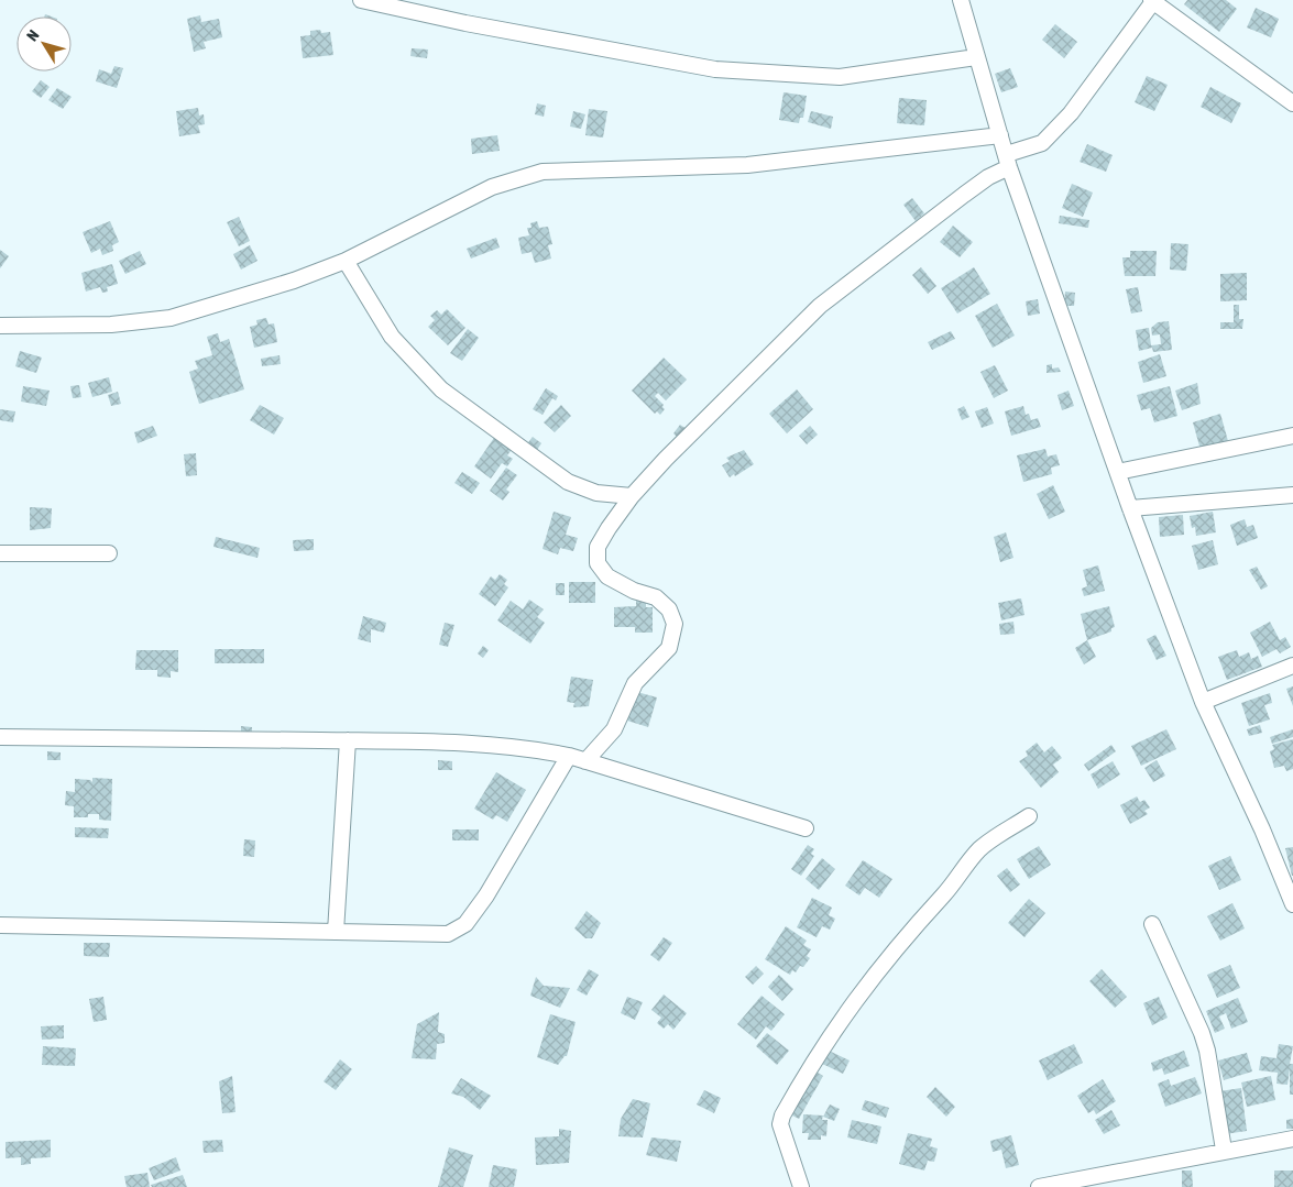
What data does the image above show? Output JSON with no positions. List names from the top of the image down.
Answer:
{
  "north": "top left"
}
